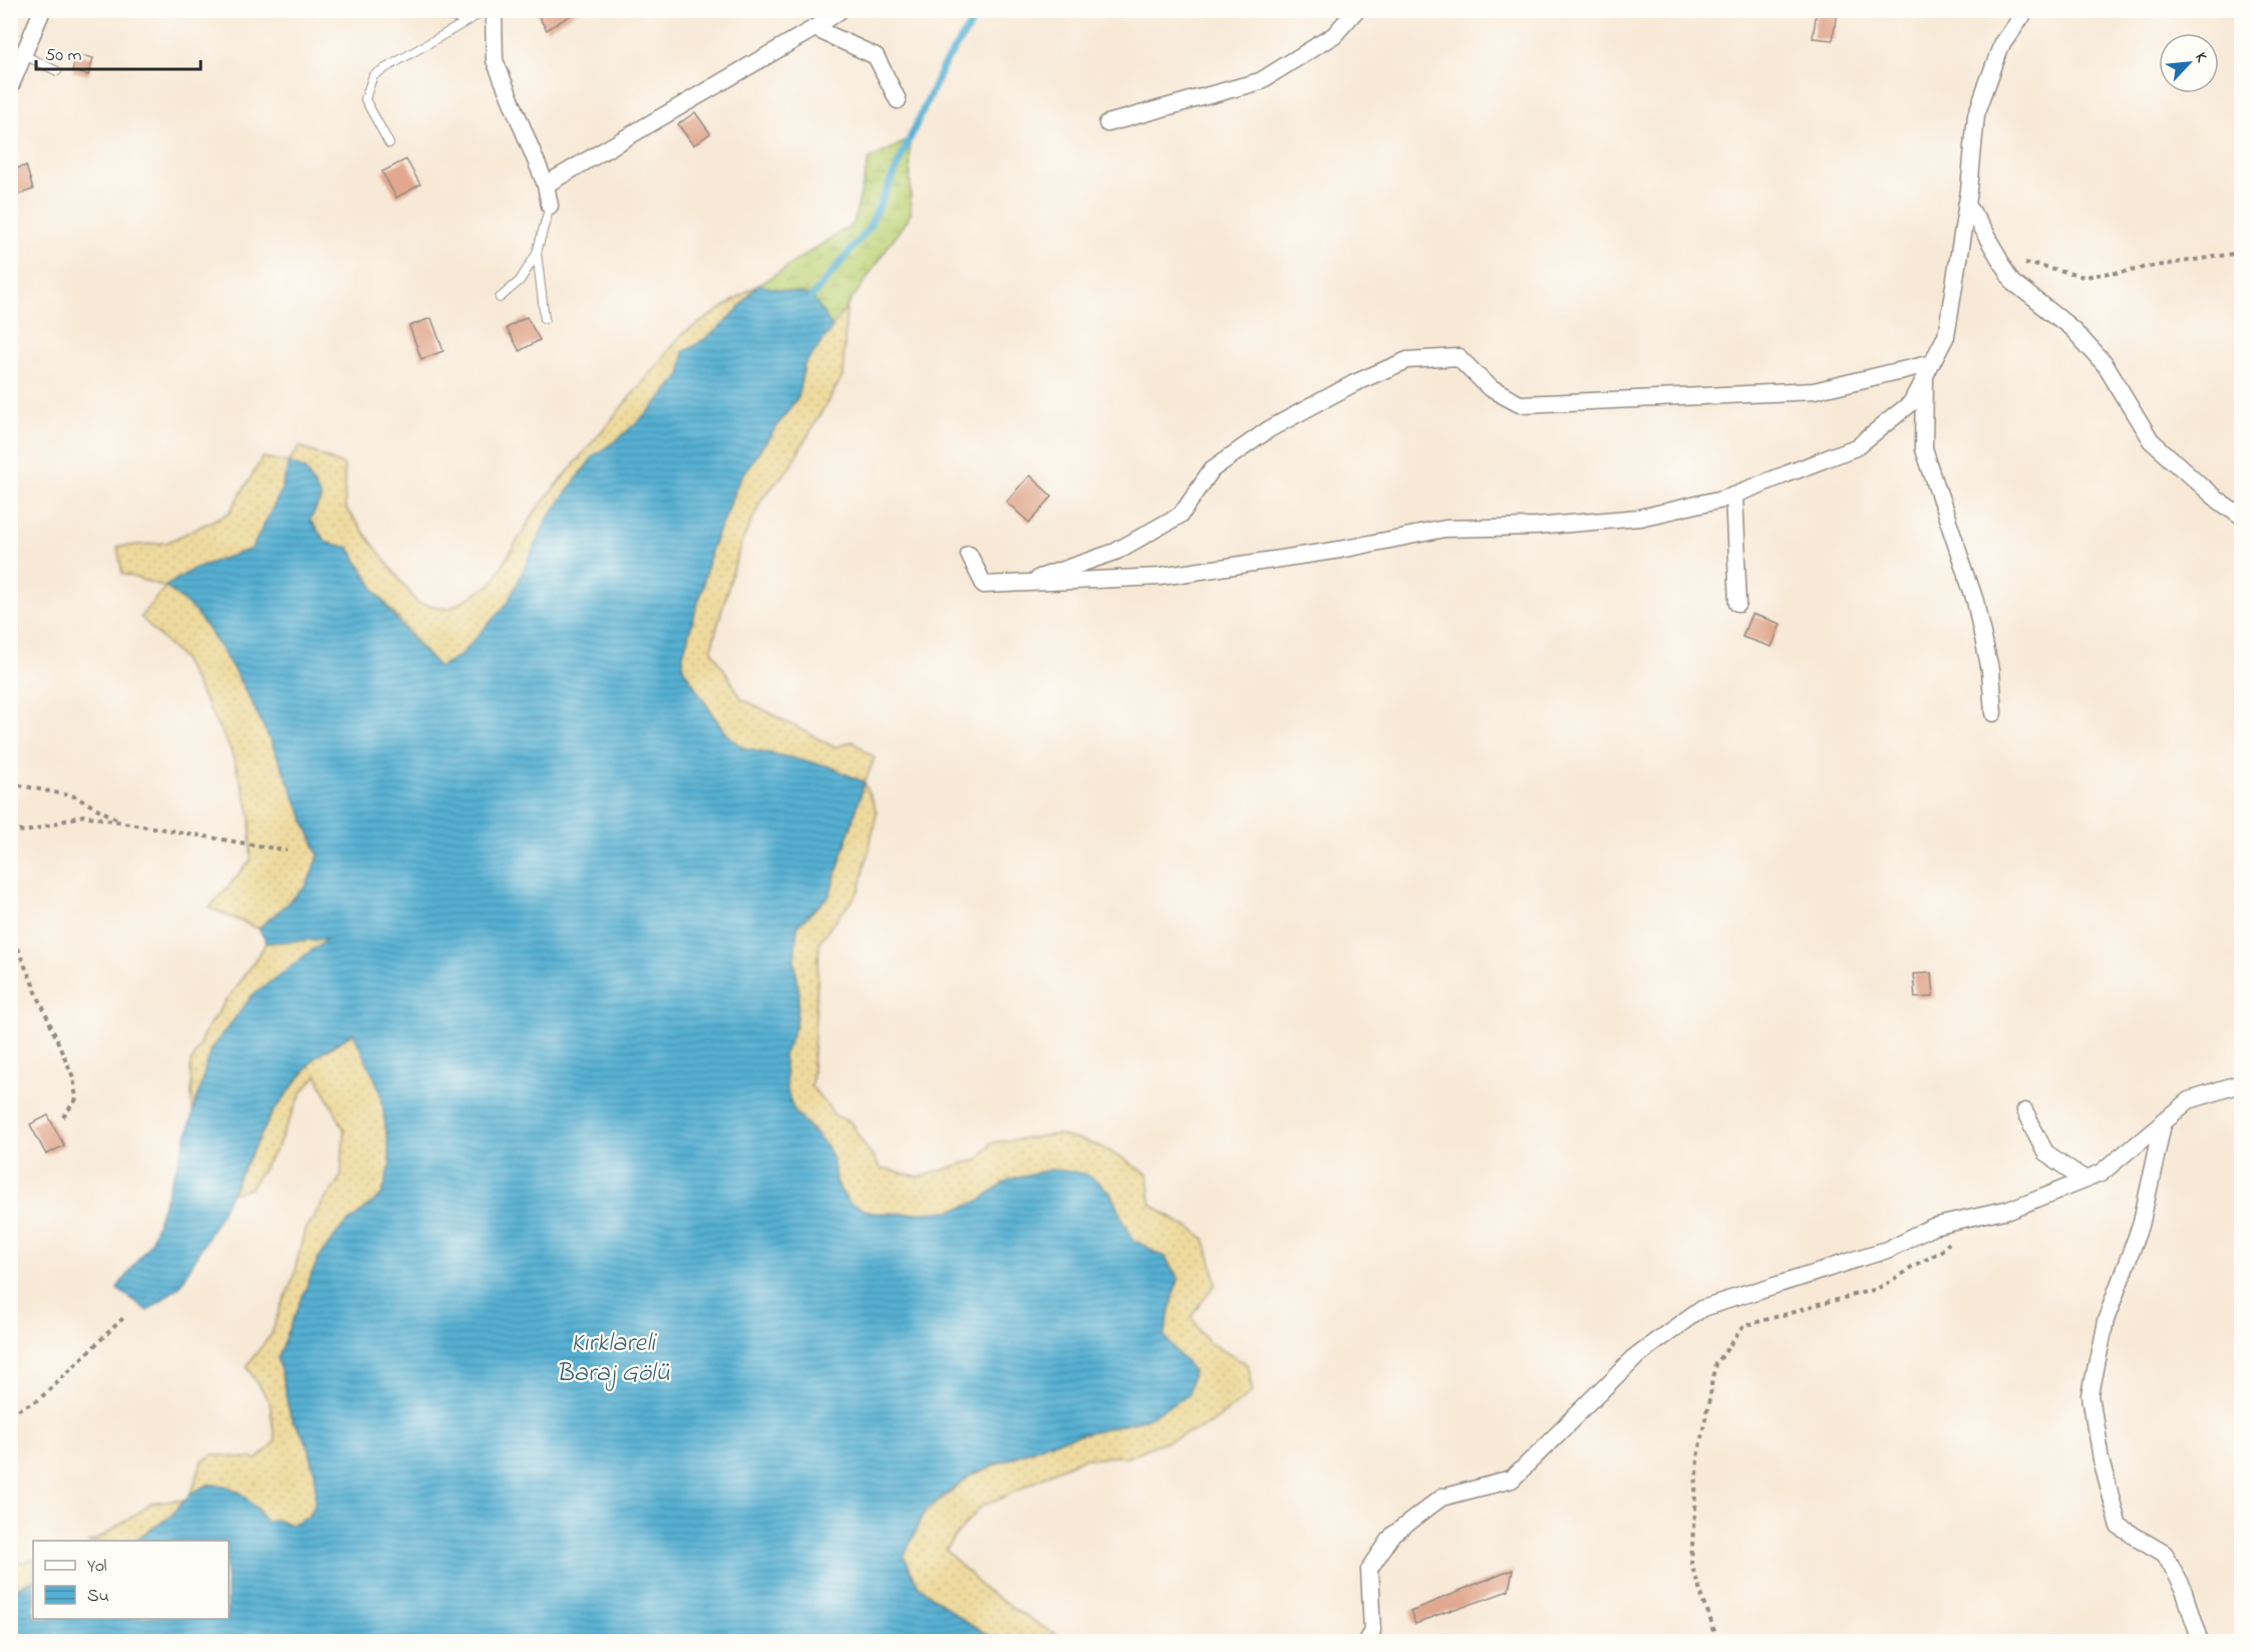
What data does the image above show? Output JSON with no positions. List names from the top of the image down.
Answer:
{
  "water": ["Kırklareli Baraj Gölü"],
  "legend": ["Yol", "Su"],
  "scale_bar": "50 m",
  "north": "top right"
}
